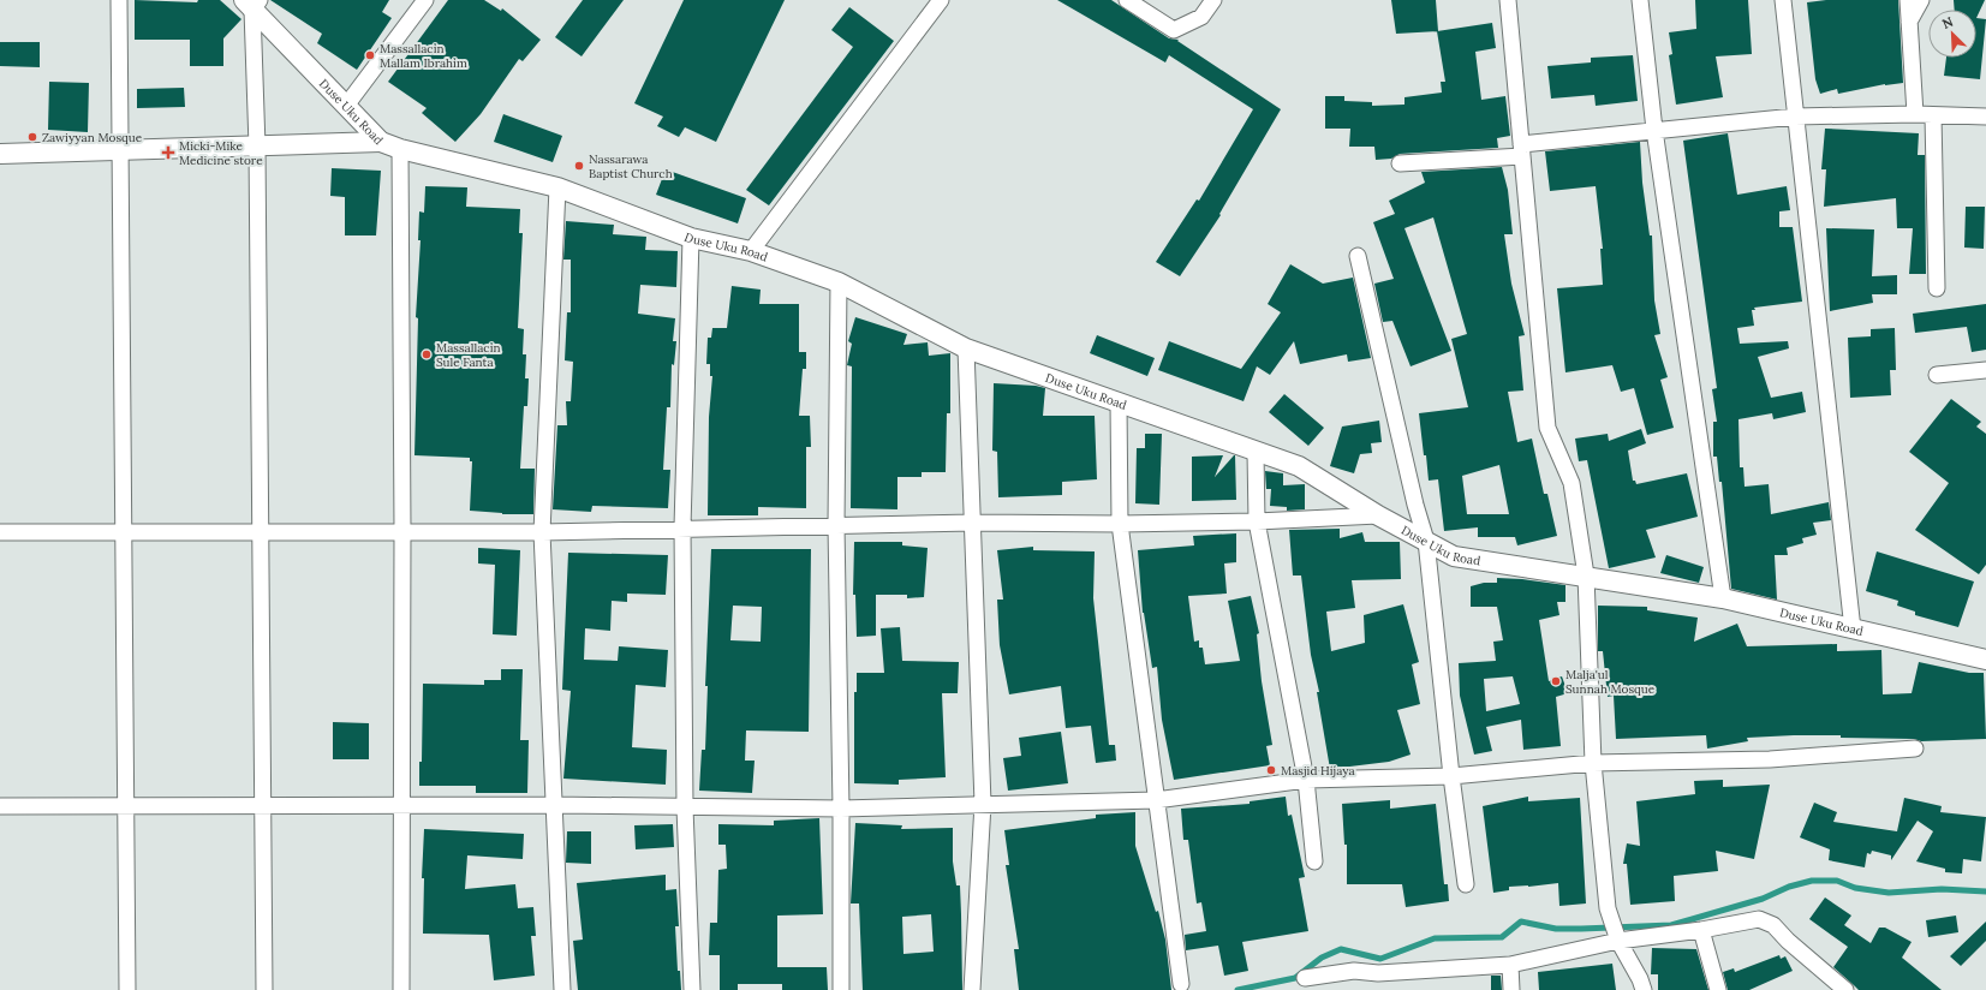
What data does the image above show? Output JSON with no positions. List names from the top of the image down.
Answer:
{
  "streets": {
    "street": ["Duse Uku Road"]
  },
  "places": {
    "other": [
      "Massallacin Mallam Ibrahim",
      "Zawiyyan Mosque",
      "Nassarawa Baptist Church",
      "Massallacin Sule Fanta",
      "Malja'ul Sunnah Mosque",
      "Masjid Hijaya"
    ],
    "health": ["Micki-Mike Medicine store"]
  },
  "north": "top left"
}
